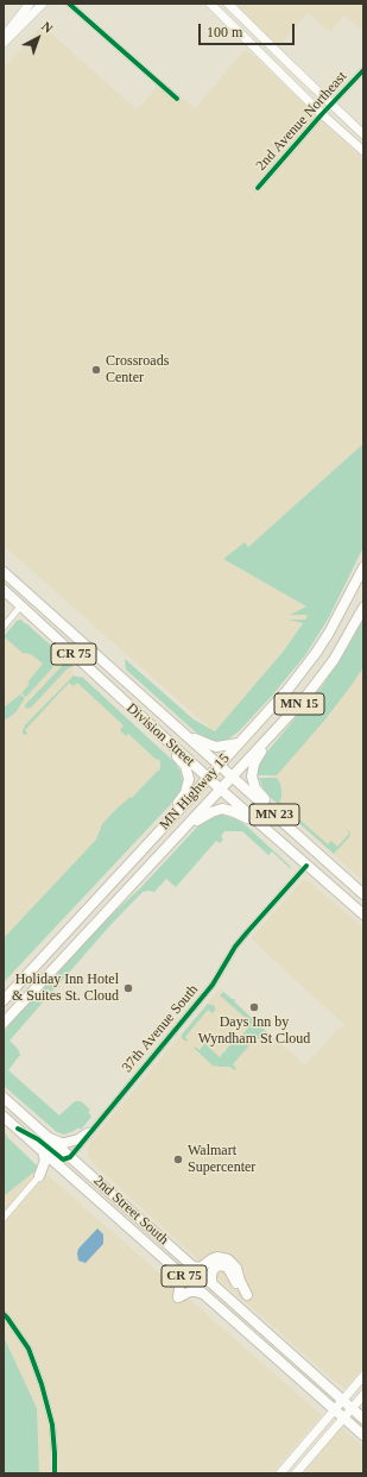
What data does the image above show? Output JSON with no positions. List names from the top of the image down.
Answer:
{
  "streets": {
    "main road": [
      "CR 75",
      "MN 15",
      "Division Street",
      "MN Highway 15",
      "MN 23",
      "2nd Street South"
    ],
    "street": ["2nd Avenue Northeast", "37th Avenue South"]
  },
  "crossings": [
    ["Division Street", "MN Highway 15"],
    ["Division Street", "37th Avenue South"],
    ["37th Avenue South", "2nd Street South"]
  ],
  "places": [
    "Crossroads Center",
    "Holiday Inn Hotel & Suites St. Cloud",
    "Days Inn by Wyndham St Cloud",
    "Walmart Supercenter"
  ],
  "scale_bar": "100 m",
  "north": "top right"
}
